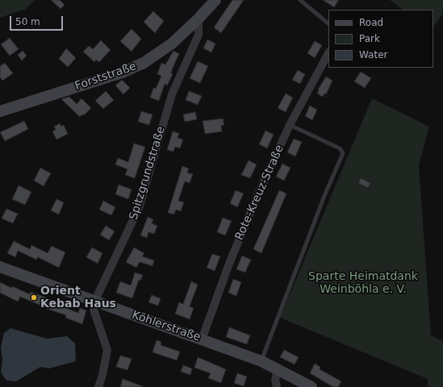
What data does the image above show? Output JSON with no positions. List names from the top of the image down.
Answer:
{
  "streets": {
    "street": [
      "Forststraße",
      "Spitzgrundstraße",
      "Rote-Kreuz-Straße",
      "Köhlerstraße"
    ]
  },
  "crossings": [
    ["Forststraße", "Spitzgrundstraße"],
    ["Spitzgrundstraße", "Köhlerstraße"],
    ["Rote-Kreuz-Straße", "Köhlerstraße"]
  ],
  "parks": ["Sparte Heimatdank Weinböhla e. V."],
  "places": ["Orient Kebab Haus"],
  "legend": ["Road", "Park", "Water"],
  "scale_bar": "50 m"
}
